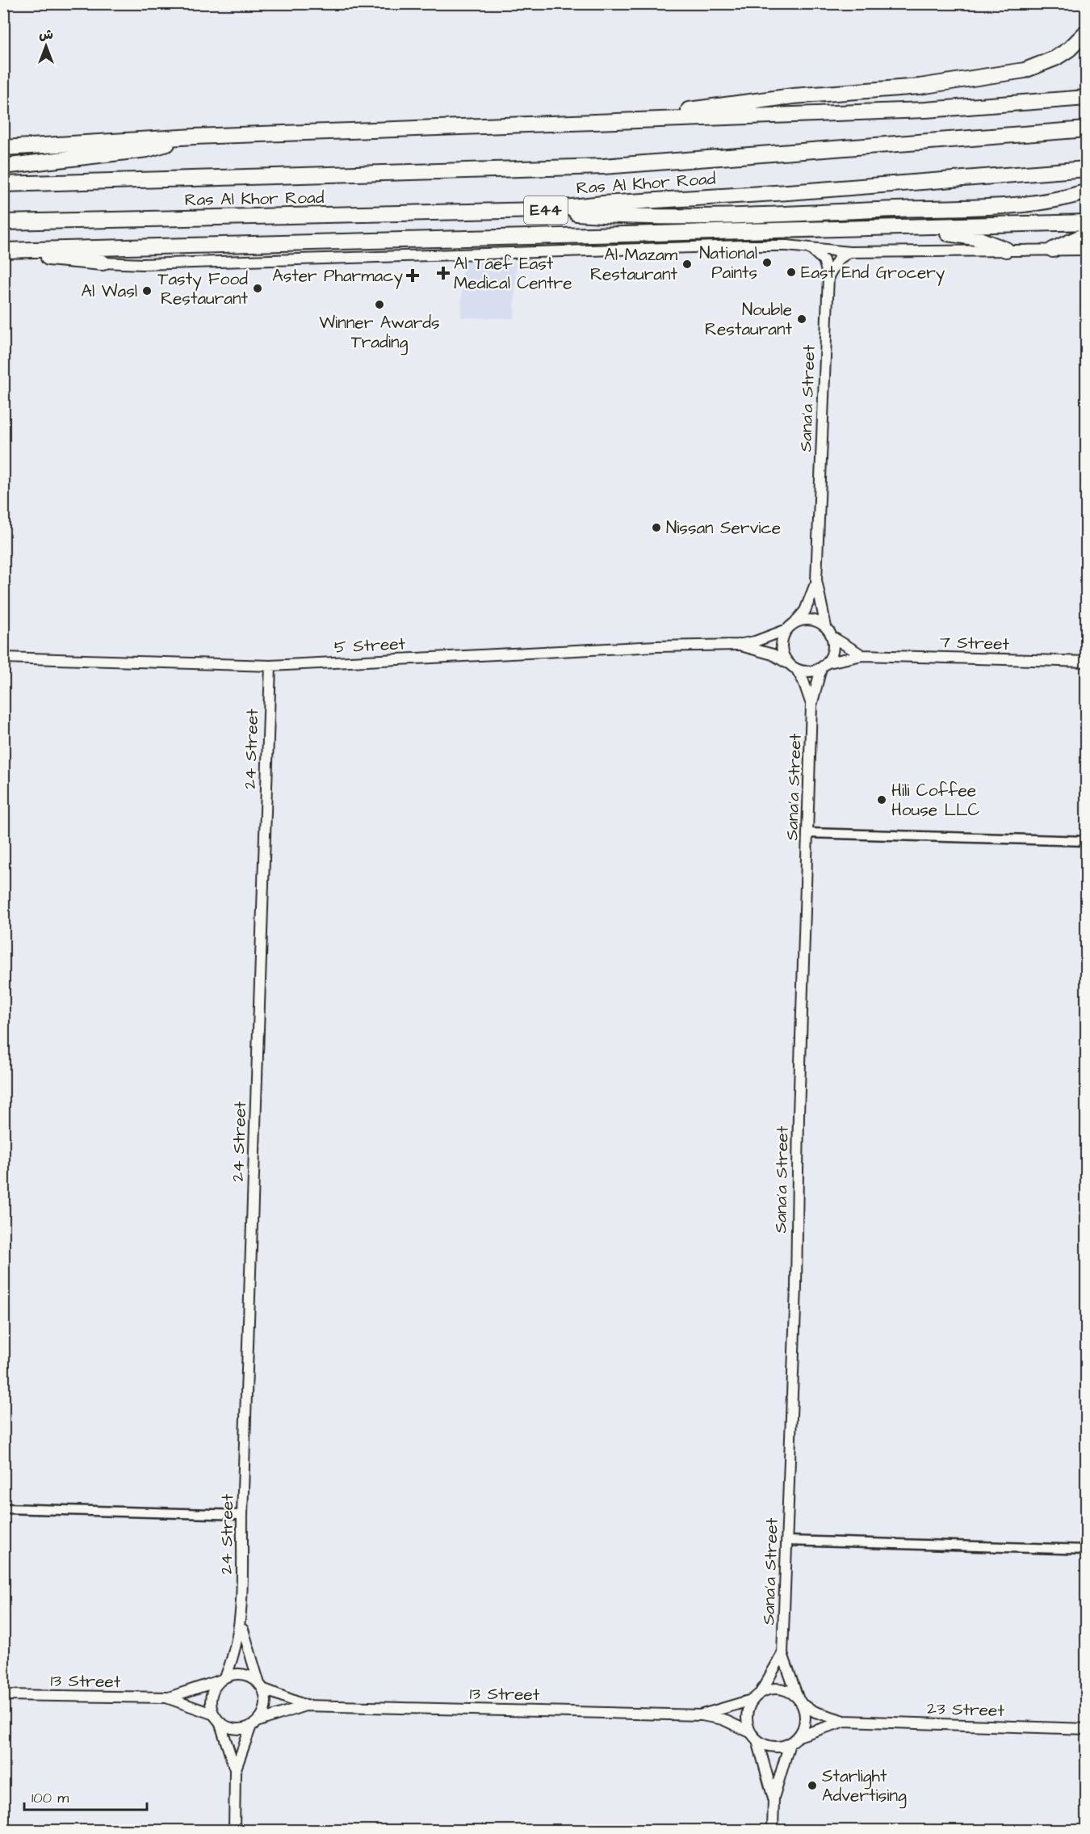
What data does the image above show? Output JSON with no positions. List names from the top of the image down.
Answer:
{
  "streets": {
    "highway": ["Ras Al Khor Road", "E44"],
    "street": [
      "Sana'a Street",
      "7 Street",
      "5 Street",
      "24 Street",
      "13 Street",
      "23 Street"
    ]
  },
  "crossings": [
    ["Sana'a Street", "7 Street"],
    ["Sana'a Street", "5 Street"],
    ["Sana'a Street", "13 Street"],
    ["Sana'a Street", "23 Street"],
    ["7 Street", "5 Street"],
    ["5 Street", "24 Street"],
    ["24 Street", "13 Street"],
    ["13 Street", "23 Street"]
  ],
  "places": {
    "other": [
      "National Paints",
      "Al Mazam Restaurant",
      "East End Grocery",
      "Tasty Food Restaurant",
      "Al Wasl",
      "Winner Awards Trading",
      "Nouble Restaurant",
      "Nissan Service",
      "Hili Coffee House LLC",
      "Starlight Advertising"
    ],
    "health": ["Al Taef East Medical Centre", "Aster Pharmacy"]
  },
  "scale_bar": "100 m",
  "north": "top"
}
